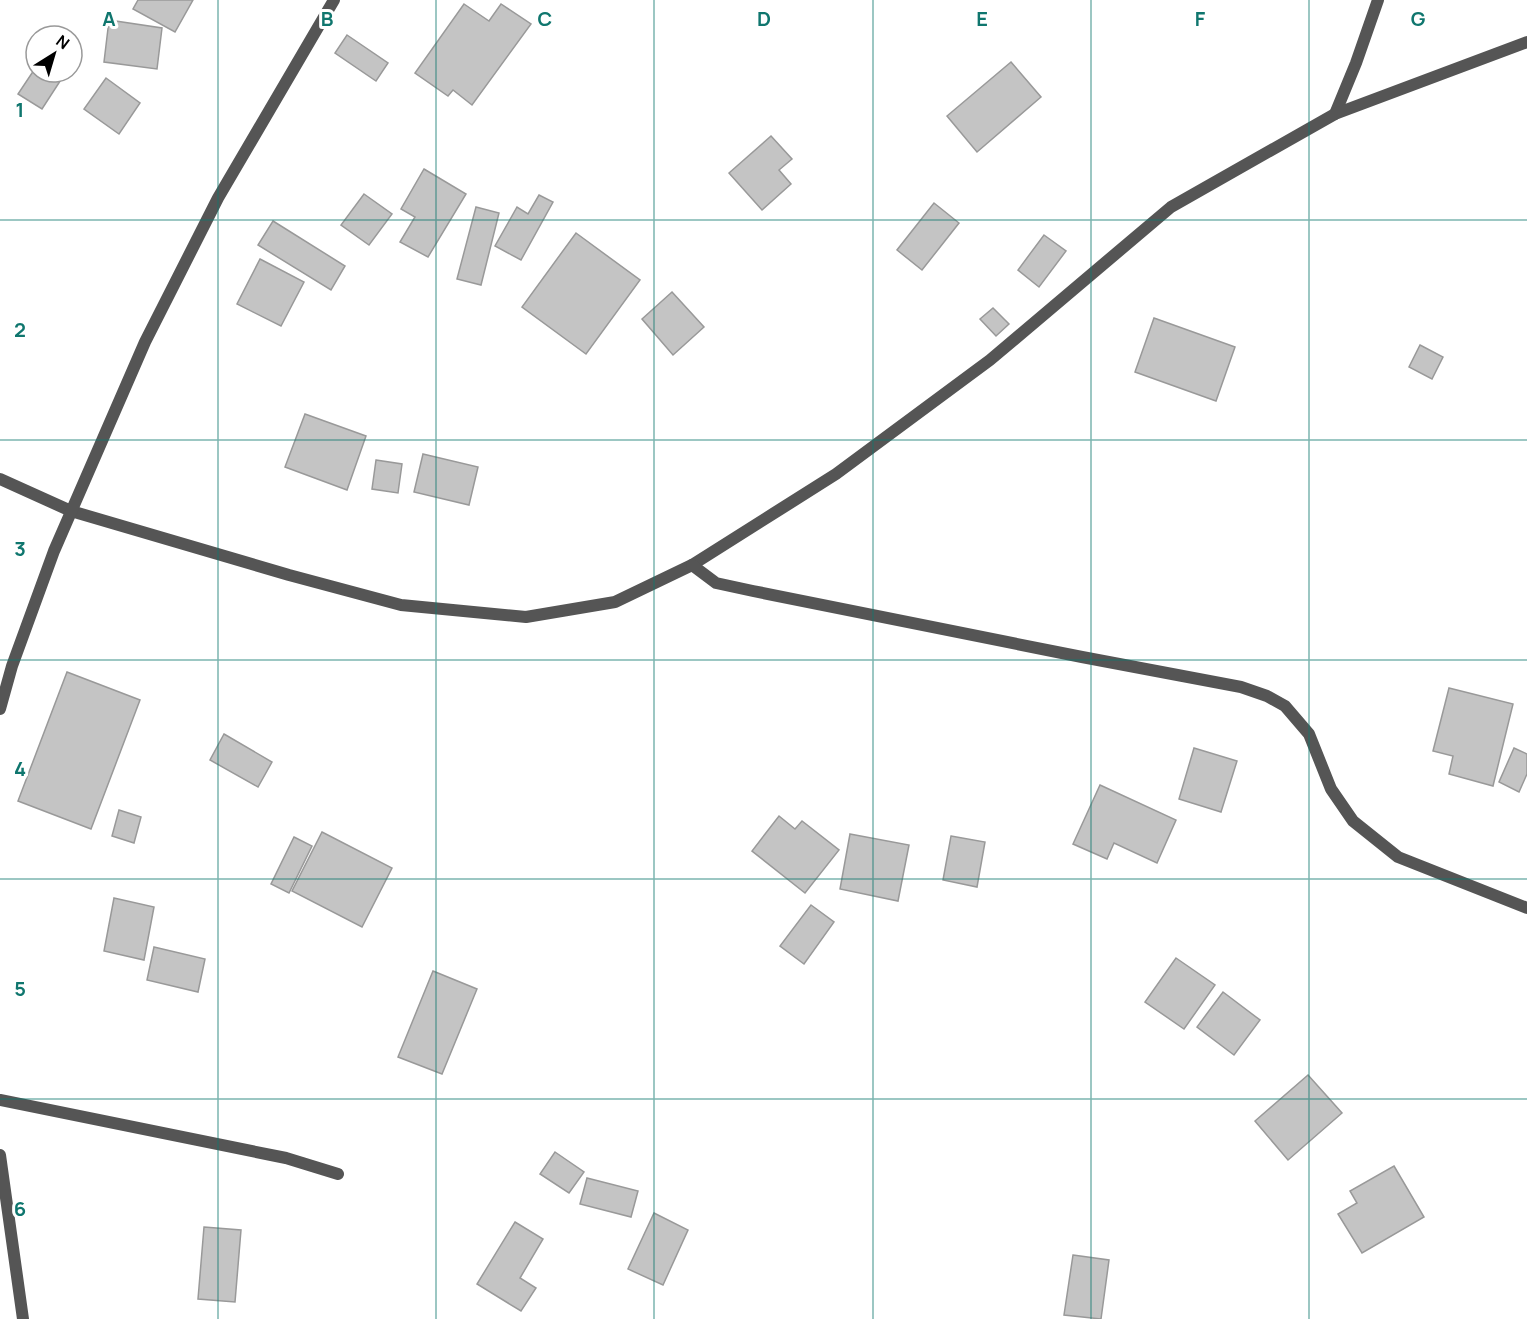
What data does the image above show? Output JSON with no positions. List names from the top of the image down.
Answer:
{
  "north": "top right",
  "grid": {
    "columns": [
      "A",
      "B",
      "C",
      "D",
      "E",
      "F",
      "G"
    ],
    "rows": [
      "1",
      "2",
      "3",
      "4",
      "5",
      "6"
    ]
  }
}
